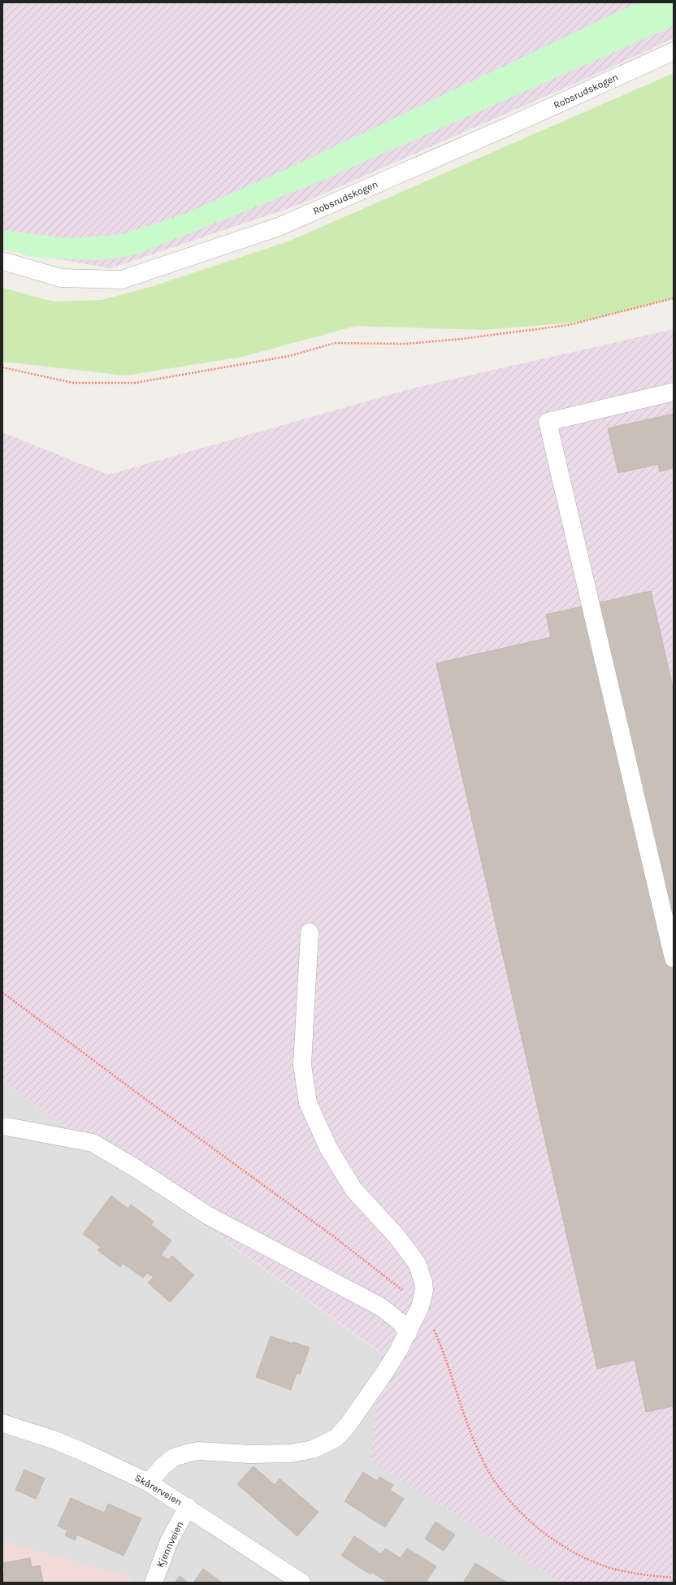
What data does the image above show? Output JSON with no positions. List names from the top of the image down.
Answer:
{
  "streets": {
    "street": ["Robsrudskogen", "Skårerveien", "Kjennveien"]
  },
  "crossings": [
    ["Skårerveien", "Kjennveien"]
  ]
}
